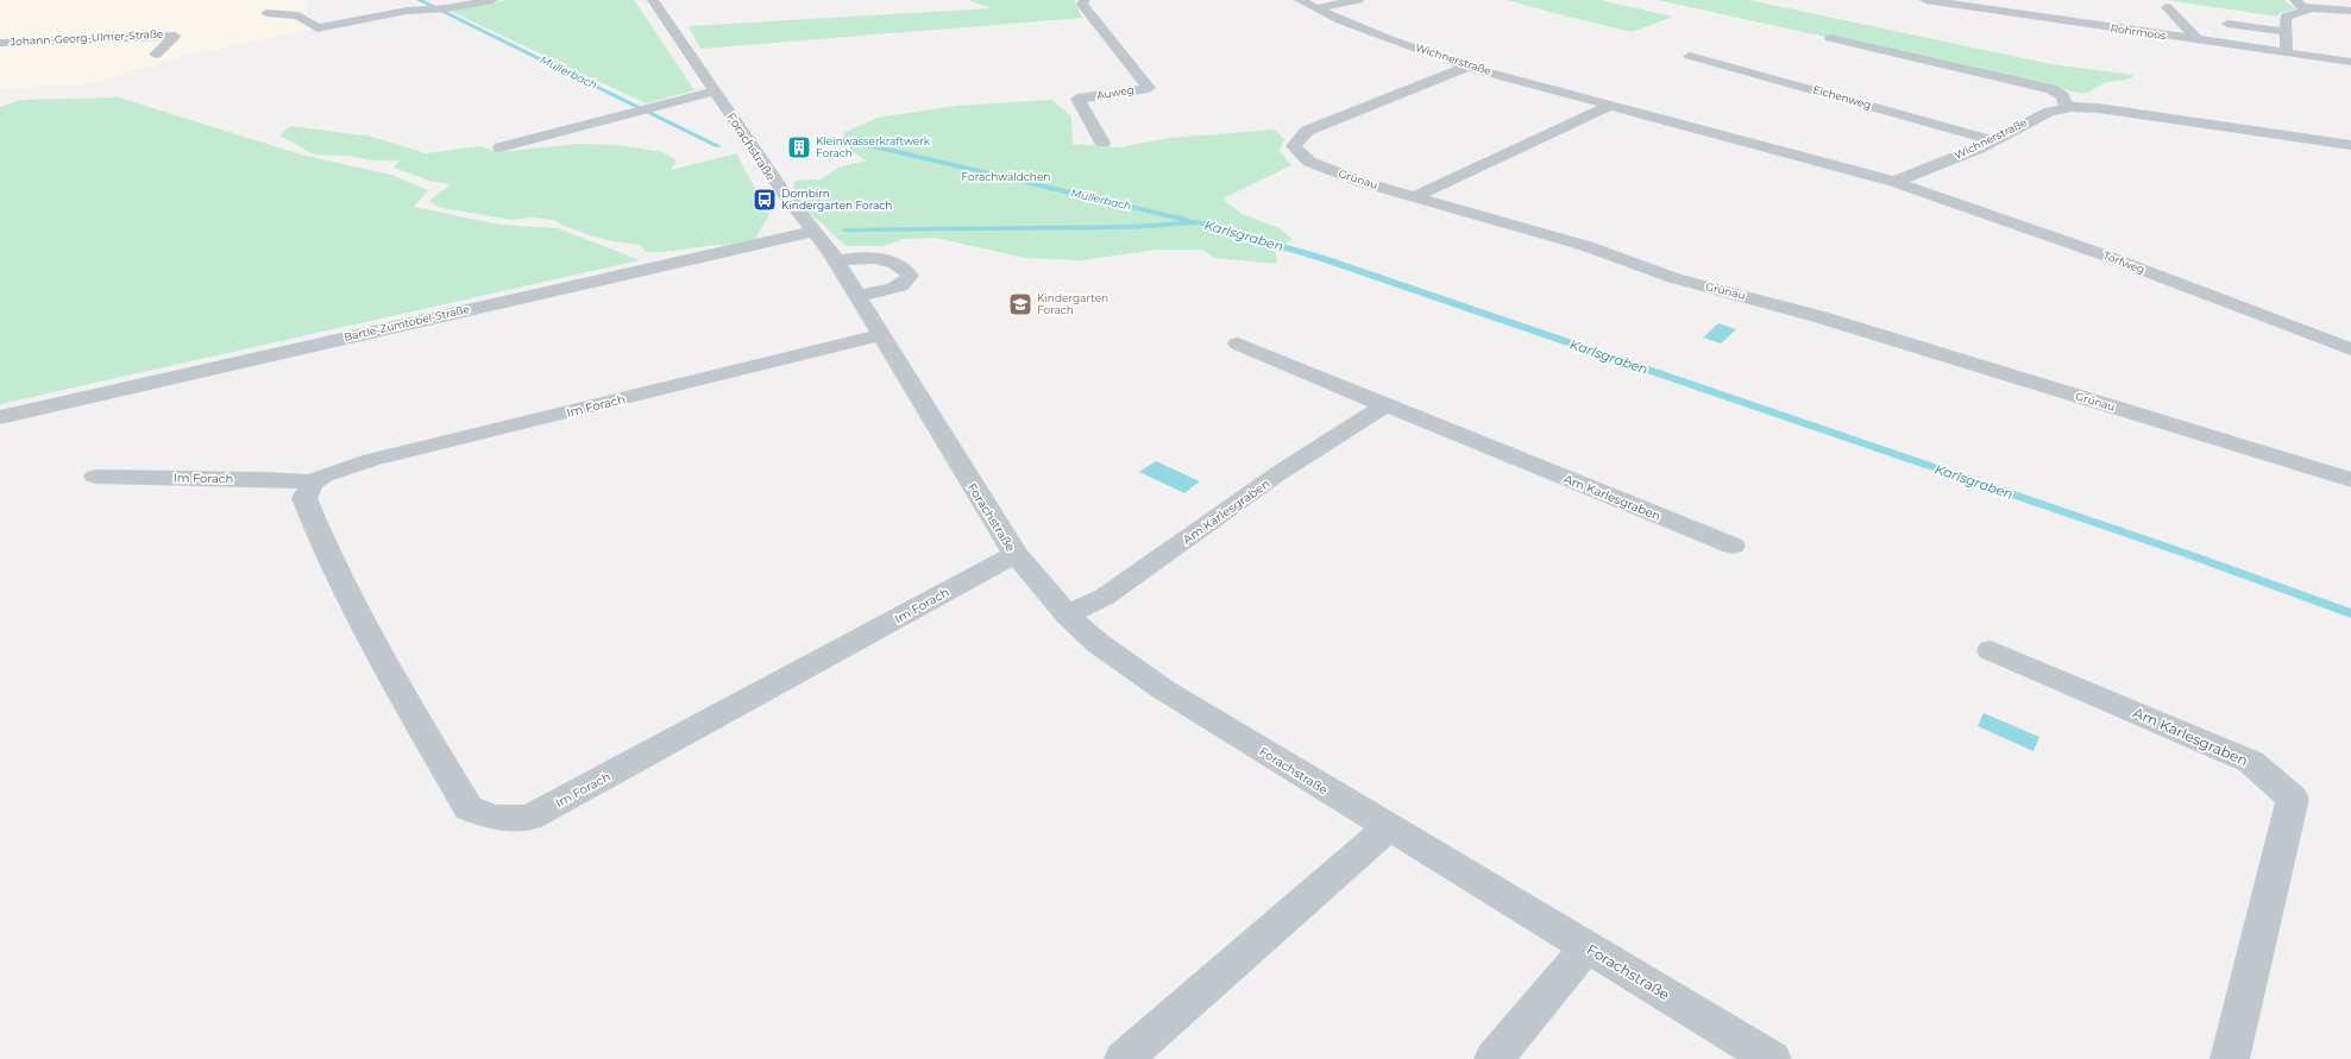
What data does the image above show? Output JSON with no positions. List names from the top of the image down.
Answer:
{
  "streets": {
    "street": [
      "Rohrmoos",
      "Johann-Georg-Ulmer-Straße",
      "Wichnerstraße",
      "Auweg",
      "Eichenweg",
      "Forachstraße",
      "Grünau",
      "Torfweg",
      "Bartle-Zumtobel-Straße",
      "Im Forach",
      "Am Karlesgraben"
    ]
  },
  "crossings": [
    ["Wichnerstraße", "Eichenweg"],
    ["Wichnerstraße", "Grünau"],
    ["Wichnerstraße", "Torfweg"],
    ["Forachstraße", "Bartle-Zumtobel-Straße"],
    ["Forachstraße", "Im Forach"],
    ["Forachstraße", "Am Karlesgraben"]
  ],
  "water": ["Müllerbach", "Karlsgraben"],
  "parks": ["Forachwäldchen"],
  "places": {
    "building": ["Kleinwasserkraftwerk Forach"],
    "bus stop": ["Dornbirn Kindergarten Forach"],
    "school or university": ["Kindergarten Forach"]
  }
}
